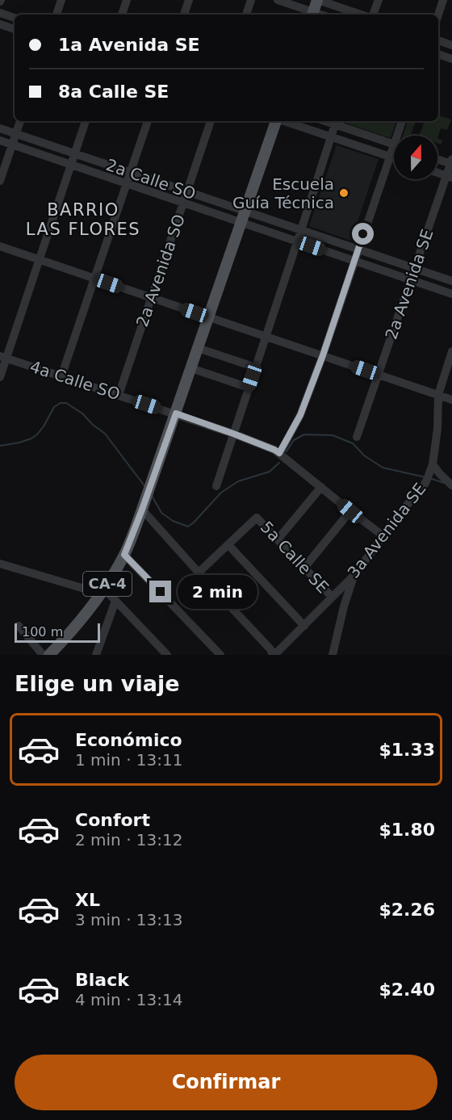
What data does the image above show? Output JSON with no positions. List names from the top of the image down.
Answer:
{
  "streets": {
    "main road": ["CA-4"],
    "street": [
      "2a Calle SO",
      "2a Avenida SO",
      "2a Avenida SE",
      "4a Calle SO",
      "3a Avenida SE",
      "5a Calle SE"
    ]
  },
  "crossings": [
    ["2a Calle SO", "2a Avenida SO"],
    ["2a Calle SO", "2a Avenida SE"],
    ["2a Calle SO", "CA-4"],
    ["2a Avenida SO", "4a Calle SO"],
    ["4a Calle SO", "3a Avenida SE"],
    ["4a Calle SO", "CA-4"],
    ["3a Avenida SE", "5a Calle SE"]
  ],
  "districts": ["BARRIO LAS FLORES"],
  "places": ["Escuela Guía Técnica"],
  "scale_bar": "100 m",
  "north": "top",
  "page": {
    "banner": ["1a Avenida SE", "8a Calle SE"],
    "bubble": "2 min",
    "scale": "100 m",
    "heading": "Elige un viaje",
    "list": [
      {
        "name": "Económico",
        "note": "1 min · 13:11",
        "value": "$1.33"
      },
      {
        "name": "Confort",
        "note": "2 min · 13:12",
        "value": "$1.80"
      },
      {
        "name": "XL",
        "note": "3 min · 13:13",
        "value": "$2.26"
      },
      {
        "name": "Black",
        "note": "4 min · 13:14",
        "value": "$2.40"
      }
    ],
    "buttons": "Confirmar"
  }
}
